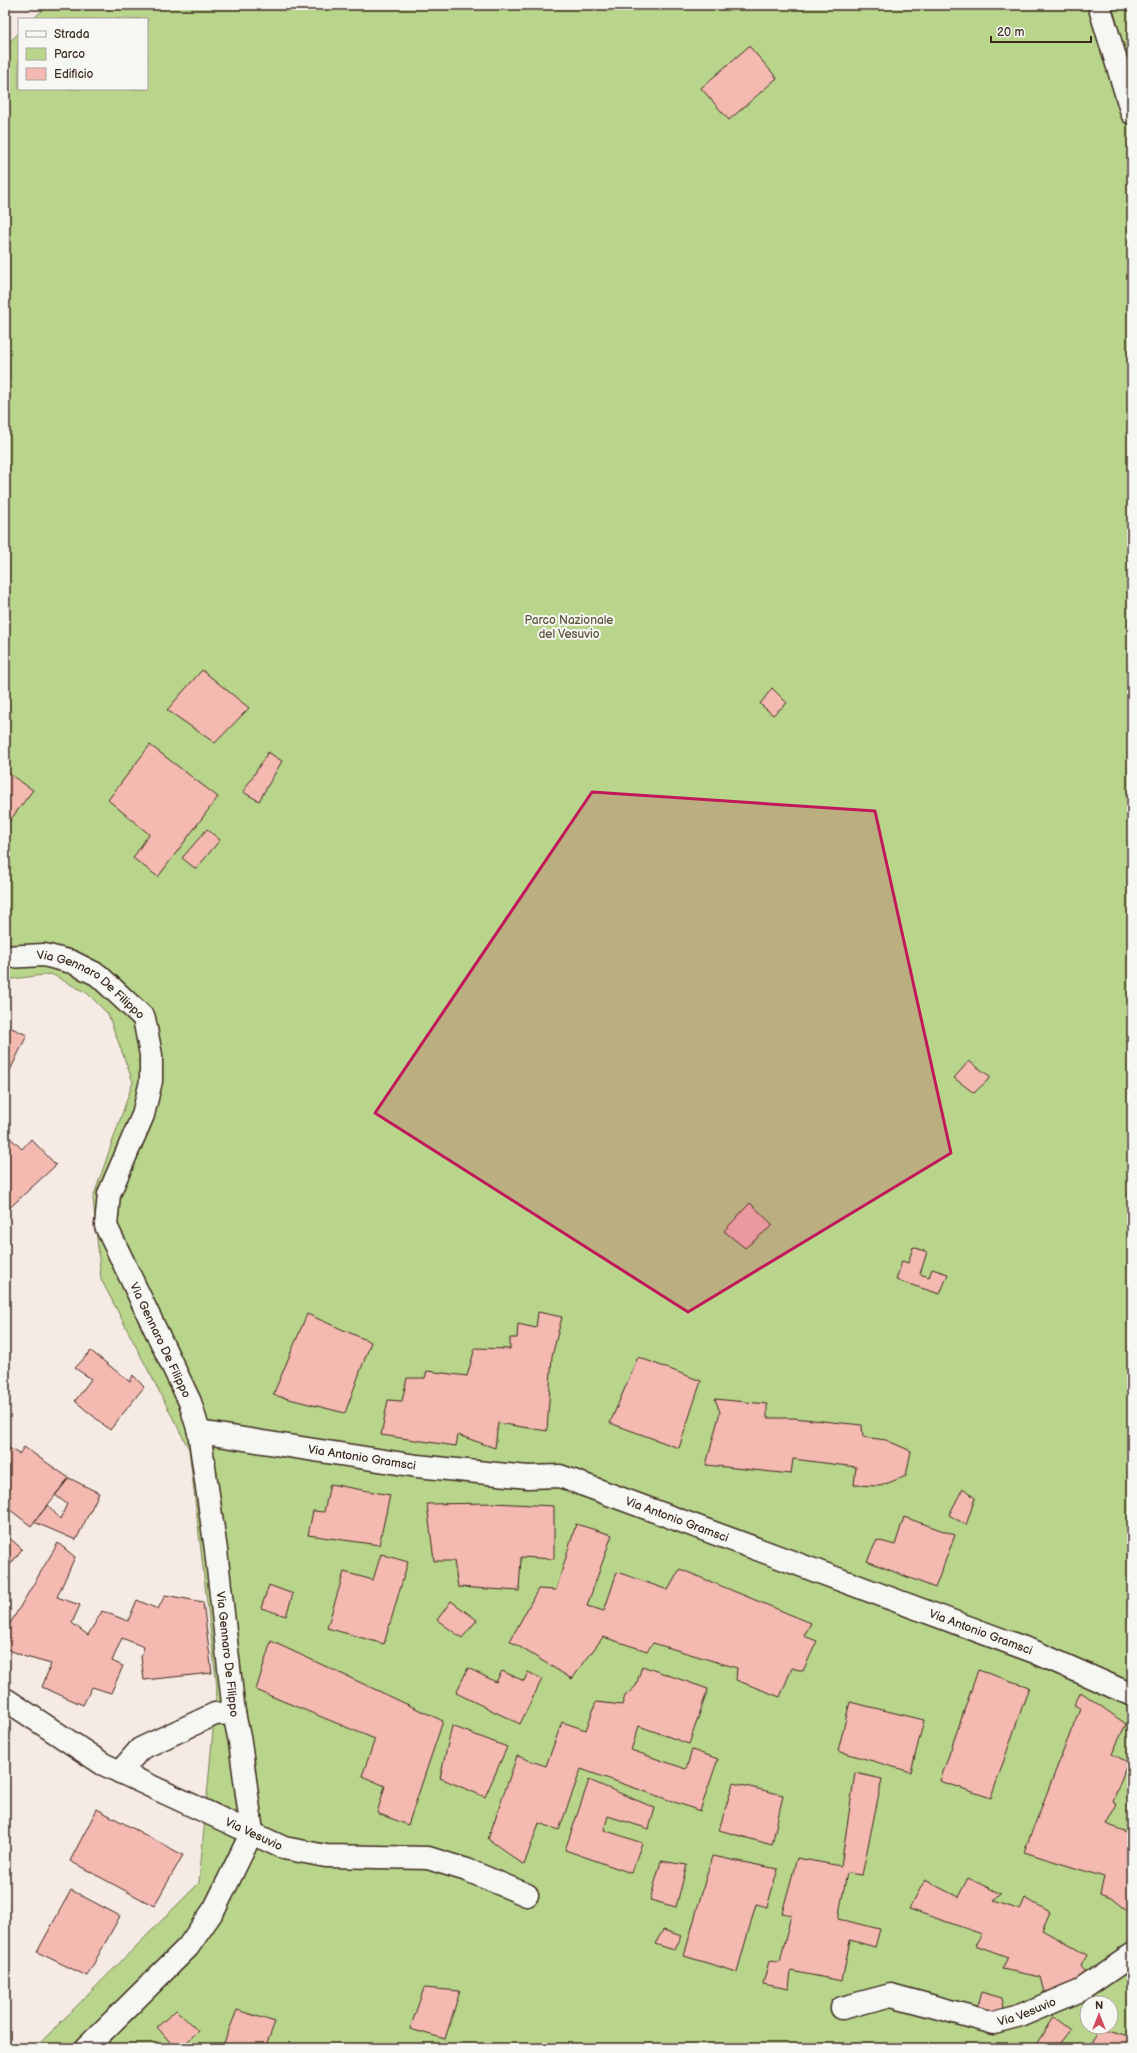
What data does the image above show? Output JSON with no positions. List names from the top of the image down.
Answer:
{
  "streets": {
    "street": ["Via Gennaro De Filippo", "Via Antonio Gramsci", "Via Vesuvio"]
  },
  "crossings": [
    ["Via Gennaro De Filippo", "Via Antonio Gramsci"],
    ["Via Gennaro De Filippo", "Via Vesuvio"]
  ],
  "parks": ["Parco Nazionale del Vesuvio"],
  "legend": ["Strada", "Parco", "Edificio"],
  "scale_bar": "20 m",
  "north": "top"
}
